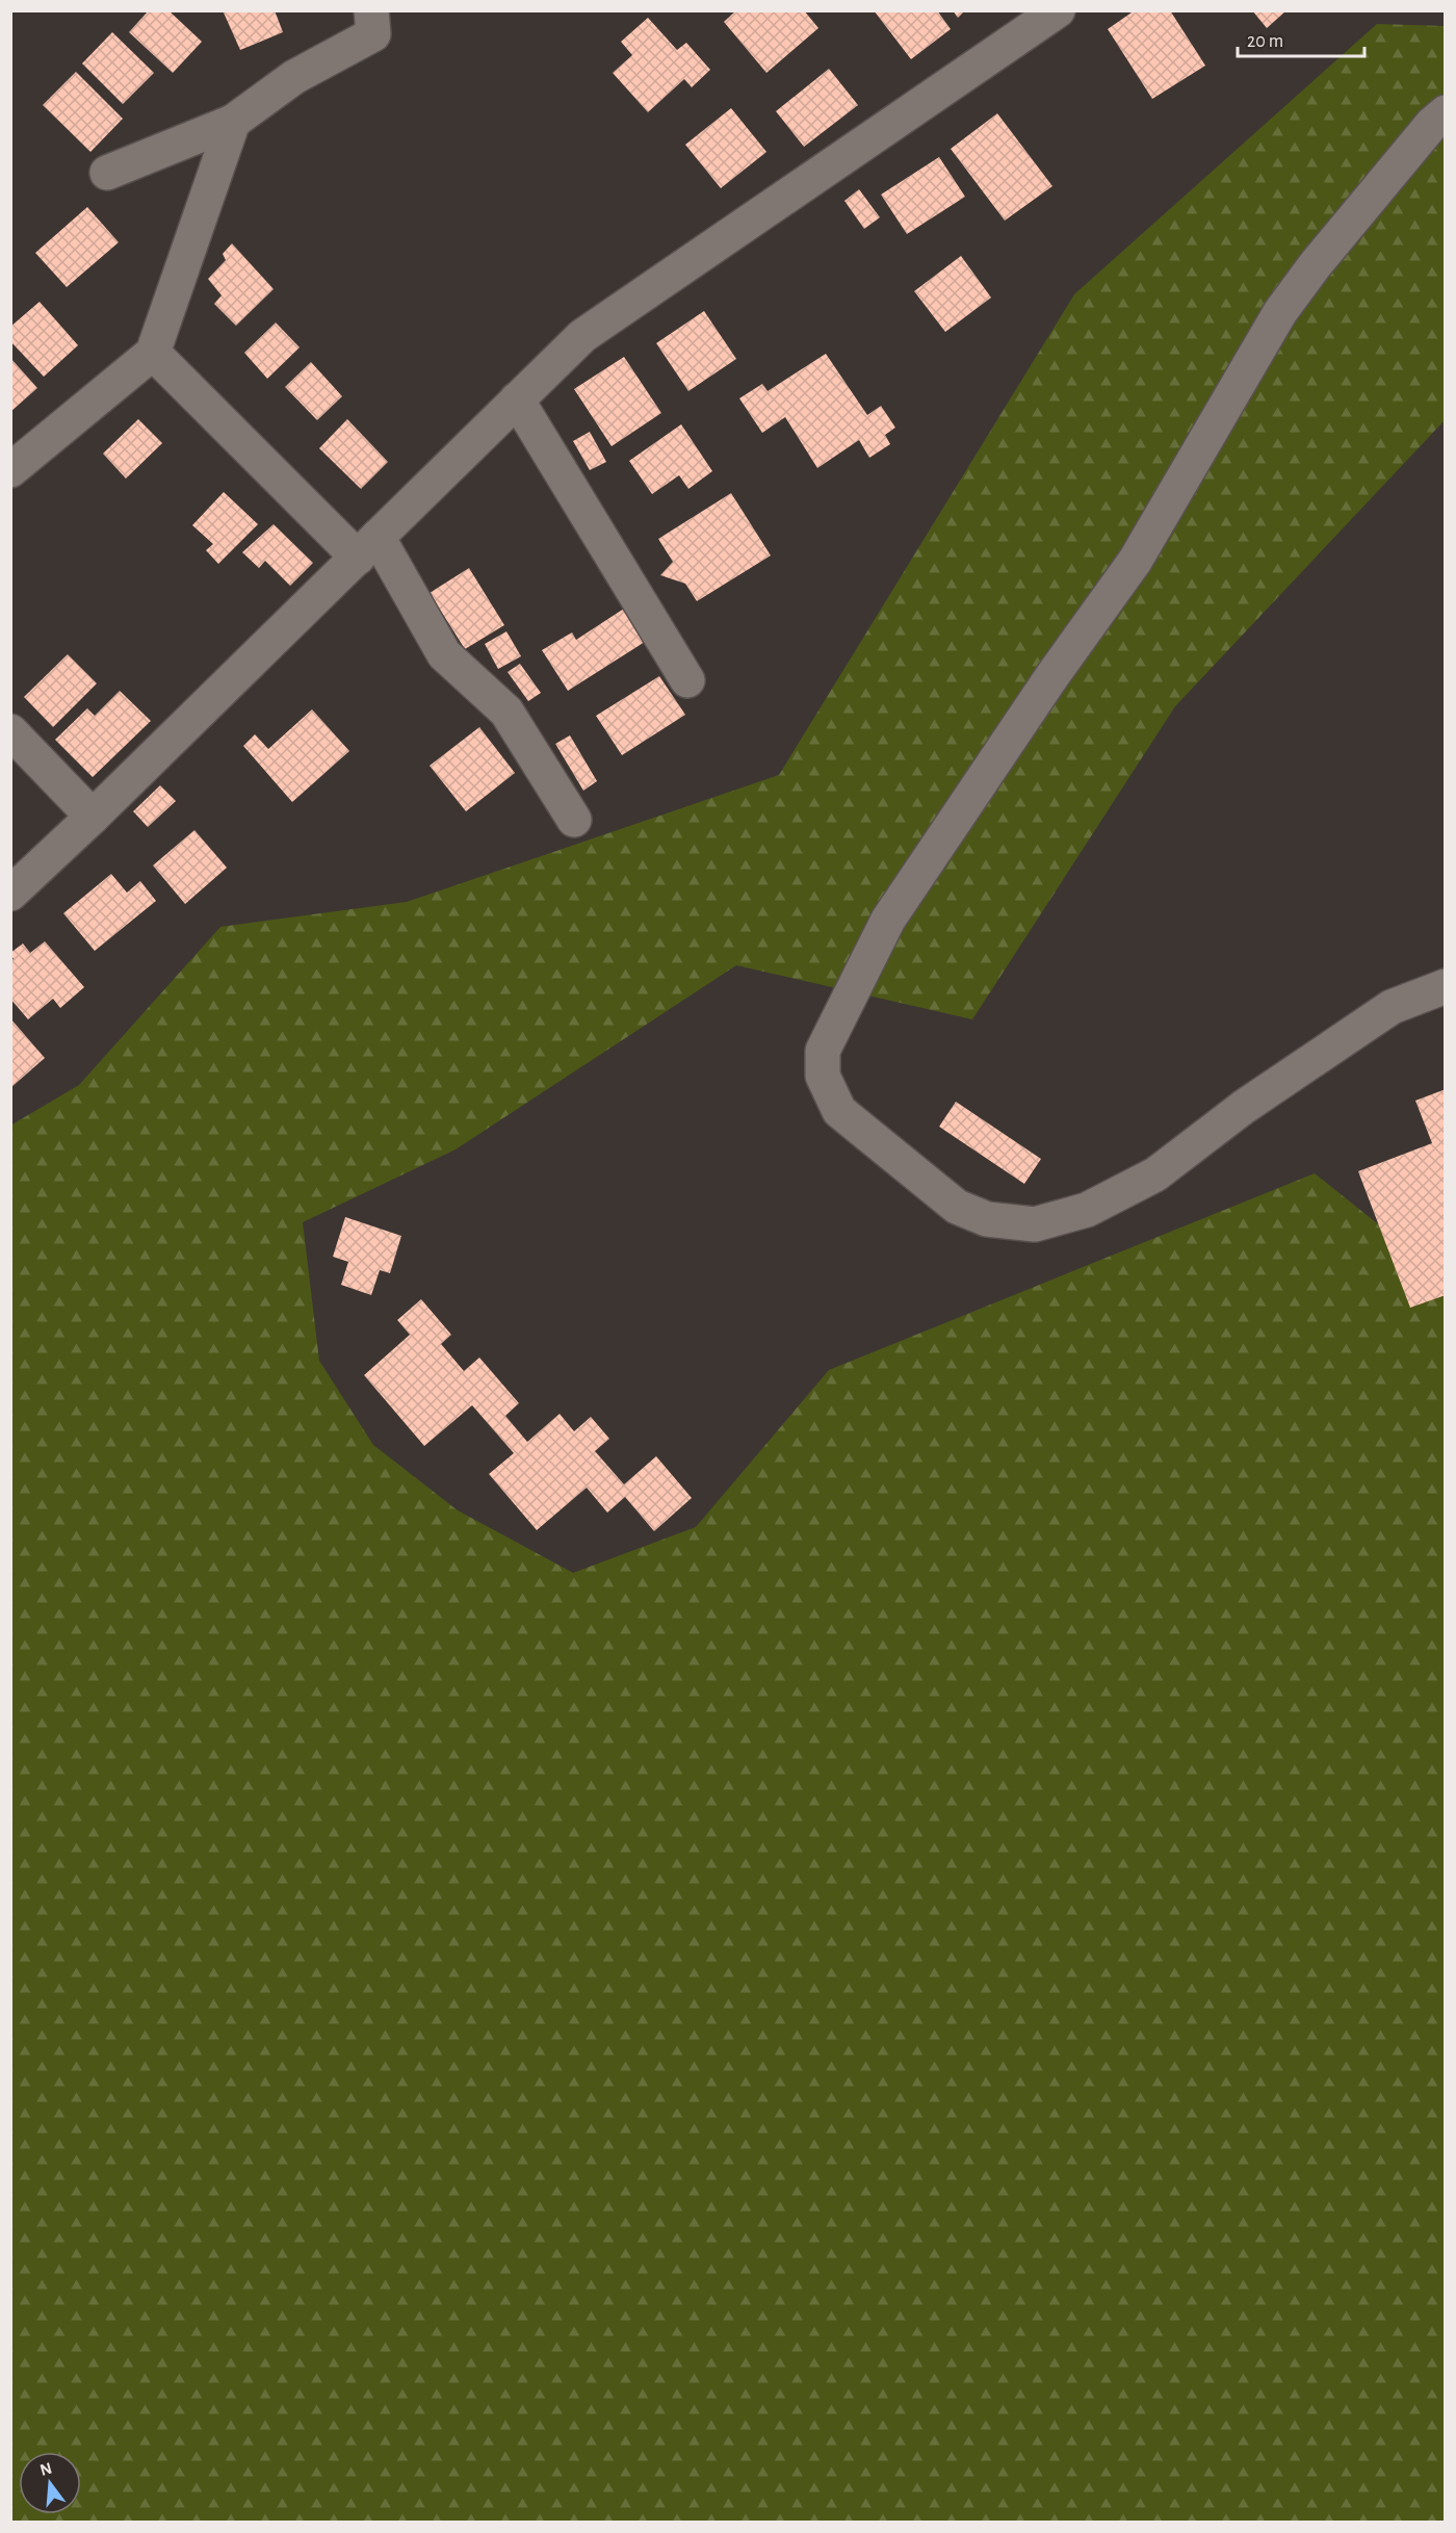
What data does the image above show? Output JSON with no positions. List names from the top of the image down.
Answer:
{
  "scale_bar": "20 m",
  "north": "top"
}
